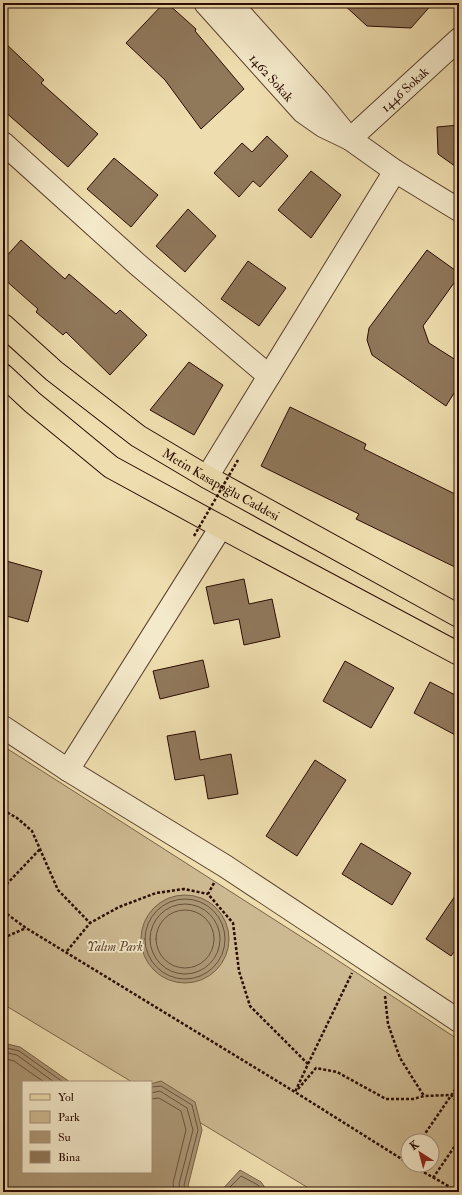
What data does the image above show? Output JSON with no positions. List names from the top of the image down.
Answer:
{
  "streets": {
    "main road": ["Metin Kasapoğlu Caddesi"],
    "street": ["1462 Sokak", "1446 Sokak"]
  },
  "crossings": [
    ["1462 Sokak", "1446 Sokak"]
  ],
  "parks": ["Yalım Park"],
  "legend": [
    "Yol",
    "Park",
    "Su",
    "Bina"
  ],
  "north": "top left"
}
